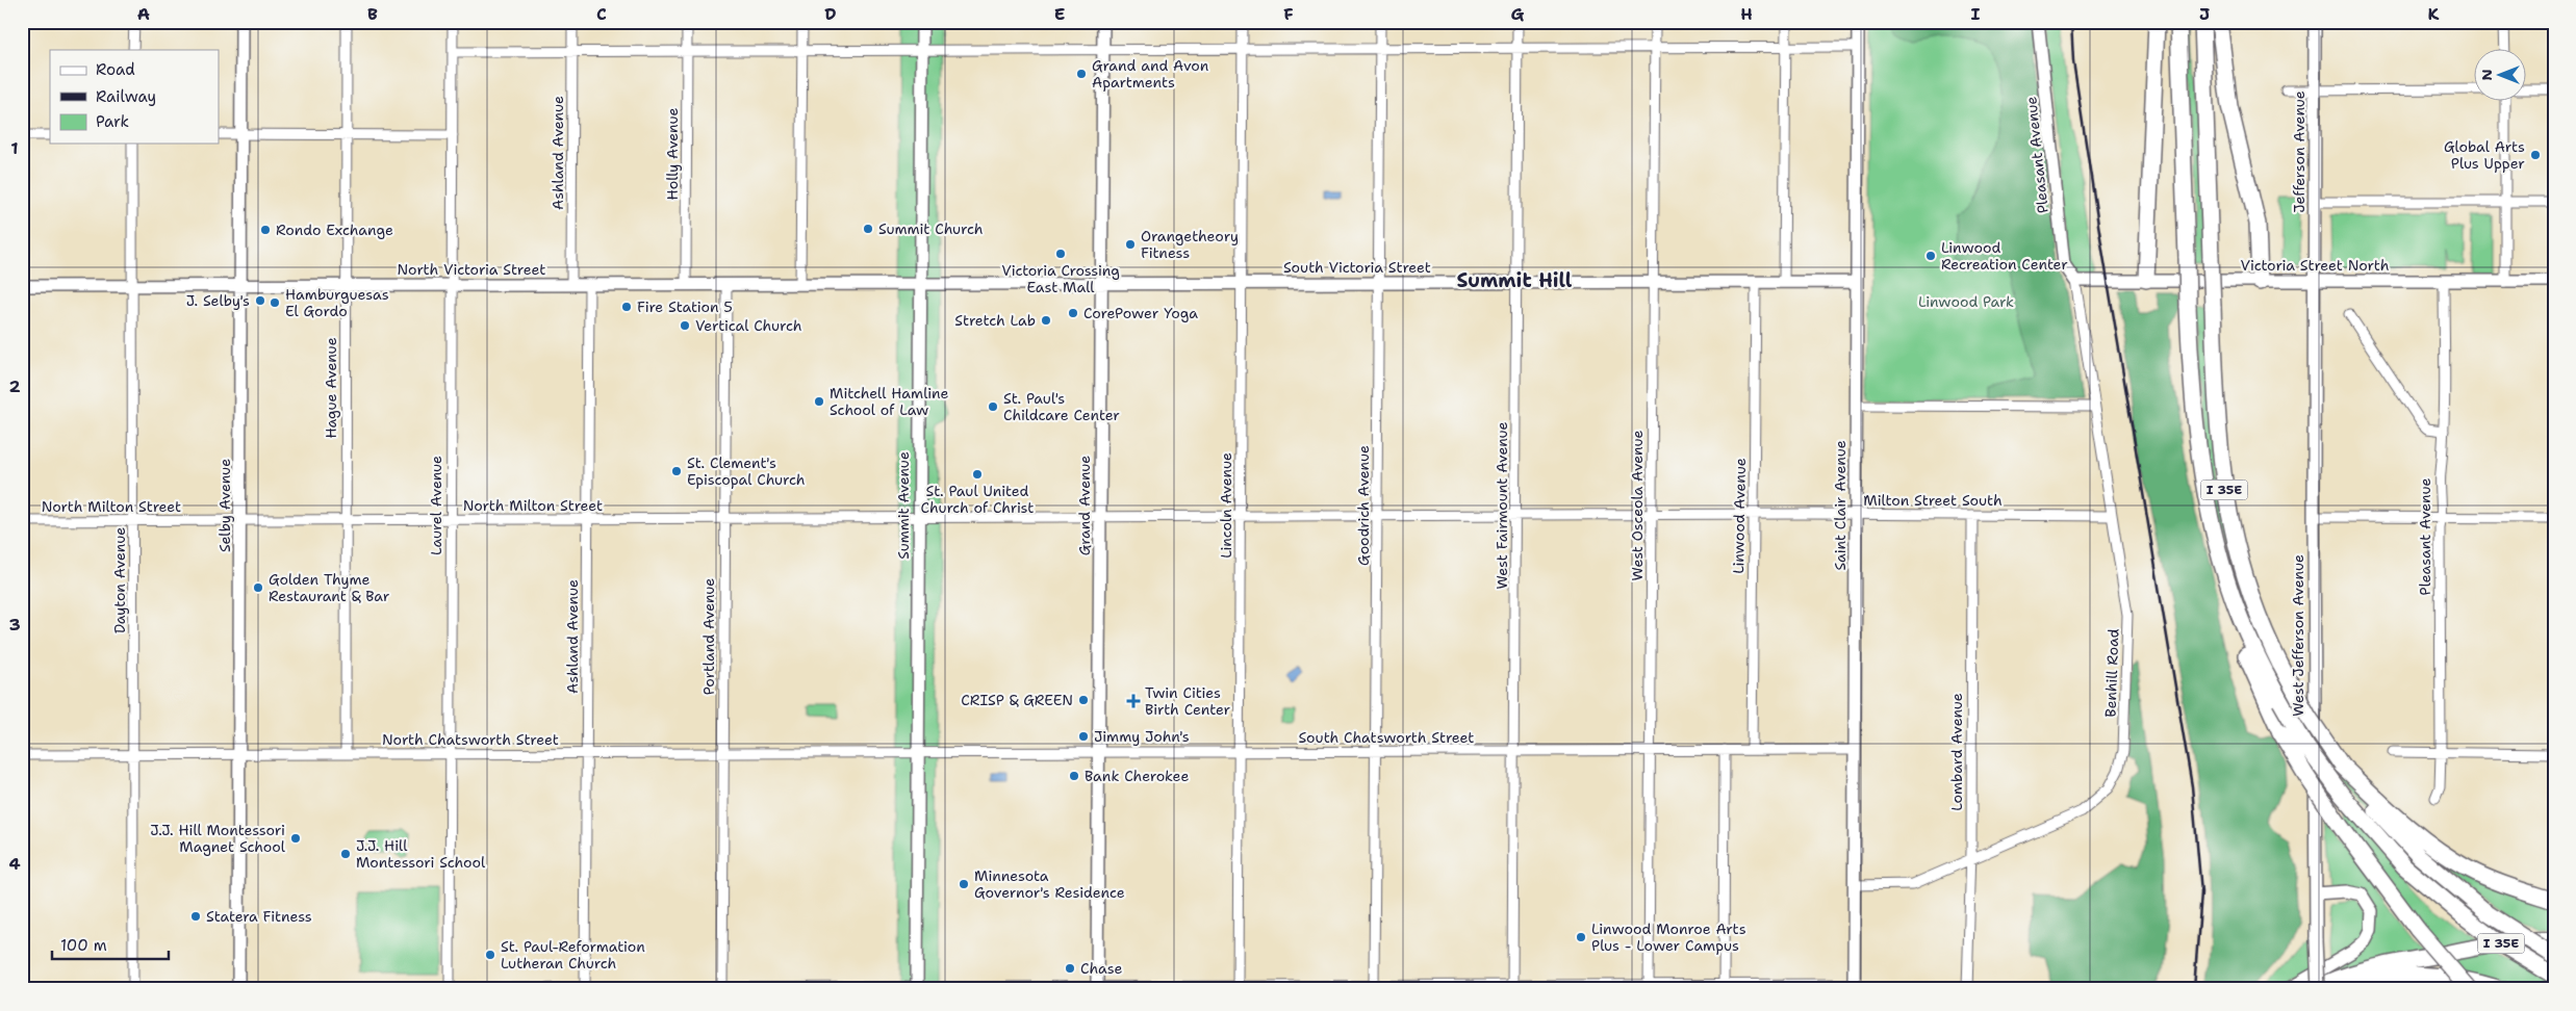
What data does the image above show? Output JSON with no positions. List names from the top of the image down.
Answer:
{
  "streets": {
    "highway": ["I 35E"],
    "street": [
      "Jefferson Avenue",
      "Ashland Avenue",
      "Holly Avenue",
      "Pleasant Avenue",
      "Victoria Street North",
      "South Victoria Street",
      "North Victoria Street",
      "Hague Avenue",
      "Milton Street South",
      "Selby Avenue",
      "Laurel Avenue",
      "North Milton Street",
      "Summit Avenue",
      "Grand Avenue",
      "Lincoln Avenue",
      "Goodrich Avenue",
      "West Fairmount Avenue",
      "West Osceola Avenue",
      "Saint Clair Avenue",
      "Linwood Avenue",
      "Dayton Avenue",
      "West Jefferson Avenue",
      "Portland Avenue",
      "Benhill Road",
      "South Chatsworth Street",
      "North Chatsworth Street",
      "Lombard Avenue"
    ]
  },
  "crossings": [
    ["Jefferson Avenue", "Victoria Street North"],
    ["Jefferson Avenue", "West Jefferson Avenue"],
    ["Ashland Avenue", "North Victoria Street"],
    ["Ashland Avenue", "North Milton Street"],
    ["Ashland Avenue", "North Chatsworth Street"],
    ["Holly Avenue", "North Victoria Street"],
    ["Pleasant Avenue", "Victoria Street North"],
    ["Pleasant Avenue", "Benhill Road"],
    ["Victoria Street North", "West Jefferson Avenue"],
    ["Victoria Street North", "Benhill Road"],
    ["South Victoria Street", "North Victoria Street"],
    ["South Victoria Street", "Summit Avenue"],
    ["South Victoria Street", "Grand Avenue"],
    ["South Victoria Street", "Lincoln Avenue"],
    ["South Victoria Street", "Goodrich Avenue"],
    ["South Victoria Street", "West Fairmount Avenue"],
    ["South Victoria Street", "West Osceola Avenue"],
    ["South Victoria Street", "Saint Clair Avenue"],
    ["South Victoria Street", "Linwood Avenue"],
    ["North Victoria Street", "Hague Avenue"],
    ["North Victoria Street", "Selby Avenue"],
    ["North Victoria Street", "Laurel Avenue"],
    ["North Victoria Street", "Summit Avenue"],
    ["North Victoria Street", "Dayton Avenue"],
    ["North Victoria Street", "Portland Avenue"],
    ["Hague Avenue", "North Milton Street"],
    ["Hague Avenue", "North Chatsworth Street"],
    ["Milton Street South", "North Milton Street"],
    ["Milton Street South", "Goodrich Avenue"],
    ["Milton Street South", "West Fairmount Avenue"],
    ["Milton Street South", "West Osceola Avenue"],
    ["Milton Street South", "Saint Clair Avenue"],
    ["Milton Street South", "Linwood Avenue"],
    ["Milton Street South", "Benhill Road"],
    ["Milton Street South", "Lombard Avenue"],
    ["Selby Avenue", "North Milton Street"],
    ["Selby Avenue", "North Chatsworth Street"],
    ["Laurel Avenue", "North Milton Street"],
    ["Laurel Avenue", "North Chatsworth Street"],
    ["North Milton Street", "Summit Avenue"],
    ["North Milton Street", "Grand Avenue"],
    ["North Milton Street", "Lincoln Avenue"],
    ["North Milton Street", "Goodrich Avenue"],
    ["North Milton Street", "Dayton Avenue"],
    ["North Milton Street", "Portland Avenue"],
    ["Summit Avenue", "South Chatsworth Street"],
    ["Summit Avenue", "North Chatsworth Street"],
    ["Grand Avenue", "South Chatsworth Street"],
    ["Lincoln Avenue", "South Chatsworth Street"],
    ["Goodrich Avenue", "South Chatsworth Street"],
    ["West Fairmount Avenue", "South Chatsworth Street"],
    ["West Osceola Avenue", "South Chatsworth Street"],
    ["Saint Clair Avenue", "Benhill Road"],
    ["Saint Clair Avenue", "South Chatsworth Street"],
    ["Linwood Avenue", "South Chatsworth Street"],
    ["Dayton Avenue", "North Chatsworth Street"],
    ["Portland Avenue", "North Chatsworth Street"],
    ["Benhill Road", "Lombard Avenue"],
    ["South Chatsworth Street", "North Chatsworth Street"]
  ],
  "districts": ["Summit Hill"],
  "parks": ["Linwood Park"],
  "places": {
    "other": [
      "Grand and Avon Apartments",
      "Global Arts Plus Upper",
      "Summit Church",
      "Rondo Exchange",
      "Orangetheory Fitness",
      "Victoria Crossing East Mall",
      "Linwood Recreation Center",
      "J. Selby's",
      "Hamburguesas El Gordo",
      "Fire Station 5",
      "CorePower Yoga",
      "Stretch Lab",
      "Vertical Church",
      "Mitchell Hamline School of Law",
      "St. Paul's Childcare Center",
      "St. Clement's Episcopal Church",
      "St. Paul United Church of Christ",
      "Golden Thyme Restaurant & Bar",
      "CRISP & GREEN",
      "Jimmy John's",
      "Bank Cherokee",
      "J.J. Hill Montessori Magnet School",
      "J.J. Hill Montessori School",
      "Minnesota Governor's Residence",
      "Statera Fitness",
      "Linwood Monroe Arts Plus - Lower Campus",
      "St. Paul-Reformation Lutheran Church",
      "Chase"
    ],
    "health": ["Twin Cities Birth Center"]
  },
  "legend": ["Road", "Railway", "Park"],
  "scale_bar": "100 m",
  "north": "left",
  "grid": {
    "columns": [
      "A",
      "B",
      "C",
      "D",
      "E",
      "F",
      "G",
      "H",
      "I",
      "J",
      "K"
    ],
    "rows": [
      "1",
      "2",
      "3",
      "4"
    ]
  }
}
